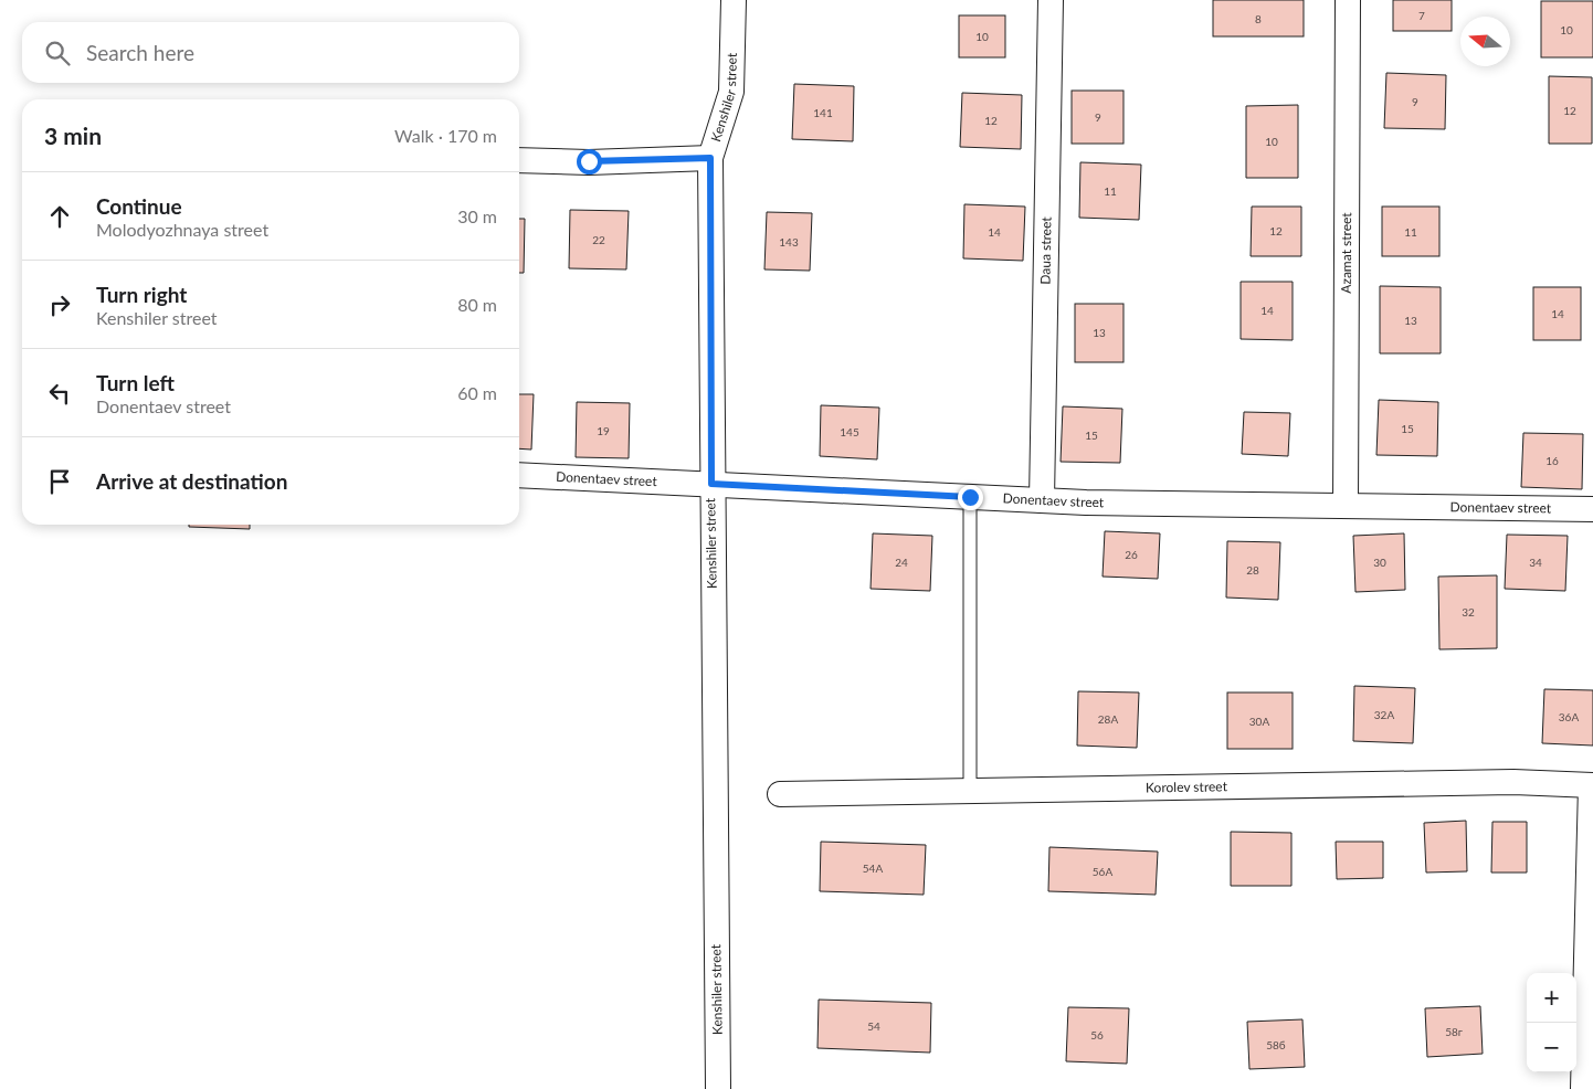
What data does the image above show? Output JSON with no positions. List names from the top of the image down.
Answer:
{
  "streets": {
    "street": [
      "Kenshiler street",
      "Daua street",
      "Azamat street",
      "Donentaev street",
      "Korolev street"
    ]
  },
  "crossings": [
    ["Kenshiler street", "Donentaev street"],
    ["Daua street", "Donentaev street"],
    ["Azamat street", "Donentaev street"]
  ],
  "house_numbers": [
    "7",
    "8",
    "10",
    "10",
    "9",
    "12",
    "141",
    "9",
    "12",
    "10",
    "11",
    "12",
    "14",
    "11",
    "22",
    "143",
    "14",
    "14",
    "13",
    "13",
    "15",
    "19",
    "145",
    "15",
    "16",
    "26",
    "24",
    "30",
    "34",
    "28",
    "32",
    "32А",
    "36А",
    "28А",
    "30А",
    "54А",
    "56А",
    "54",
    "58г",
    "56",
    "58б"
  ],
  "north": "left",
  "page": {
    "search": "Search here",
    "heading": ["3 min", "Walk · 170 m"],
    "list": [
      ["Continue", "Molodyozhnaya street", "30 m"],
      ["Turn right", "Kenshiler street", "80 m"],
      ["Turn left", "Donentaev street", "60 m"],
      "Arrive at destination"
    ],
    "map_buttons": ["+", "−"]
  }
}
